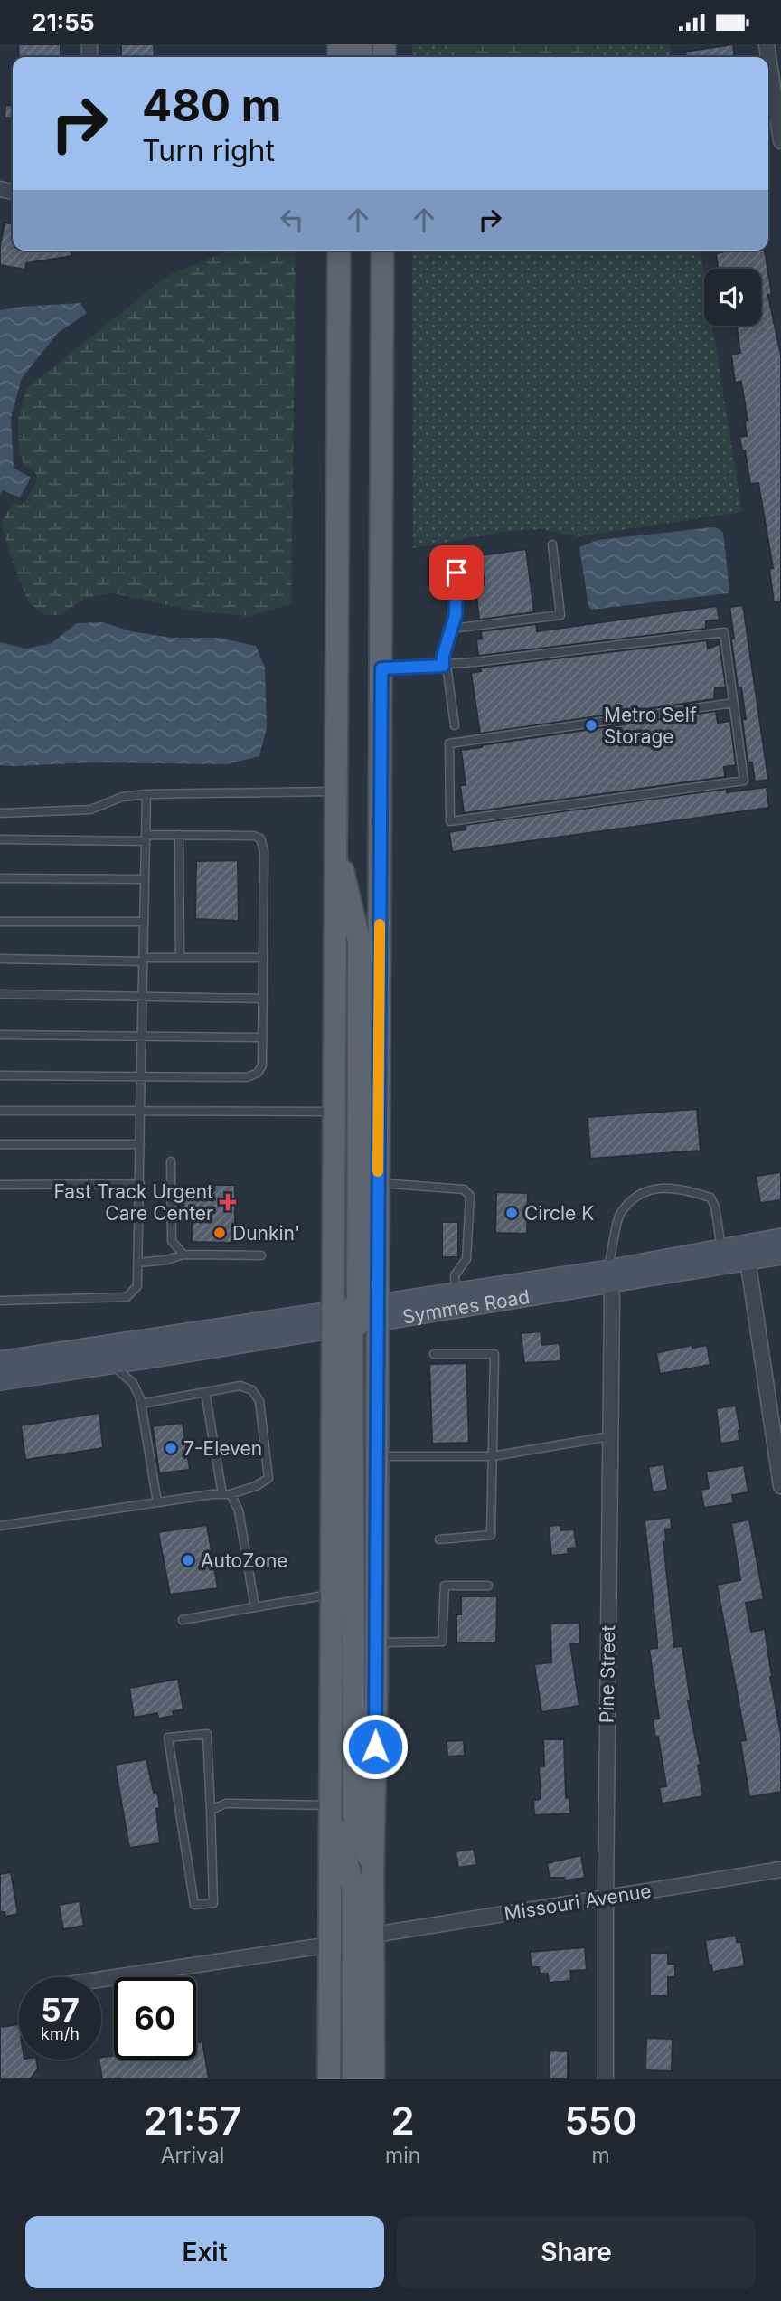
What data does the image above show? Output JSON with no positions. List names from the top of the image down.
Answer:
{
  "streets": {
    "street": ["Symmes Road", "Pine Street", "Missouri Avenue"]
  },
  "crossings": [
    ["Symmes Road", "Pine Street"],
    ["Pine Street", "Missouri Avenue"]
  ],
  "places": {
    "other": [
      "Metro Self Storage",
      "Circle K",
      "Dunkin'",
      "7-Eleven",
      "AutoZone"
    ],
    "health": ["Fast Track Urgent Care Center"]
  },
  "page": {
    "status": "21:55",
    "turn": ["480 m", "Turn right"],
    "speed": "57 km/h",
    "limit": "60",
    "eta": [
      "21:57",
      "Arrival",
      "2",
      "min",
      "550",
      "m"
    ],
    "buttons": ["Exit", "Share"]
  }
}
